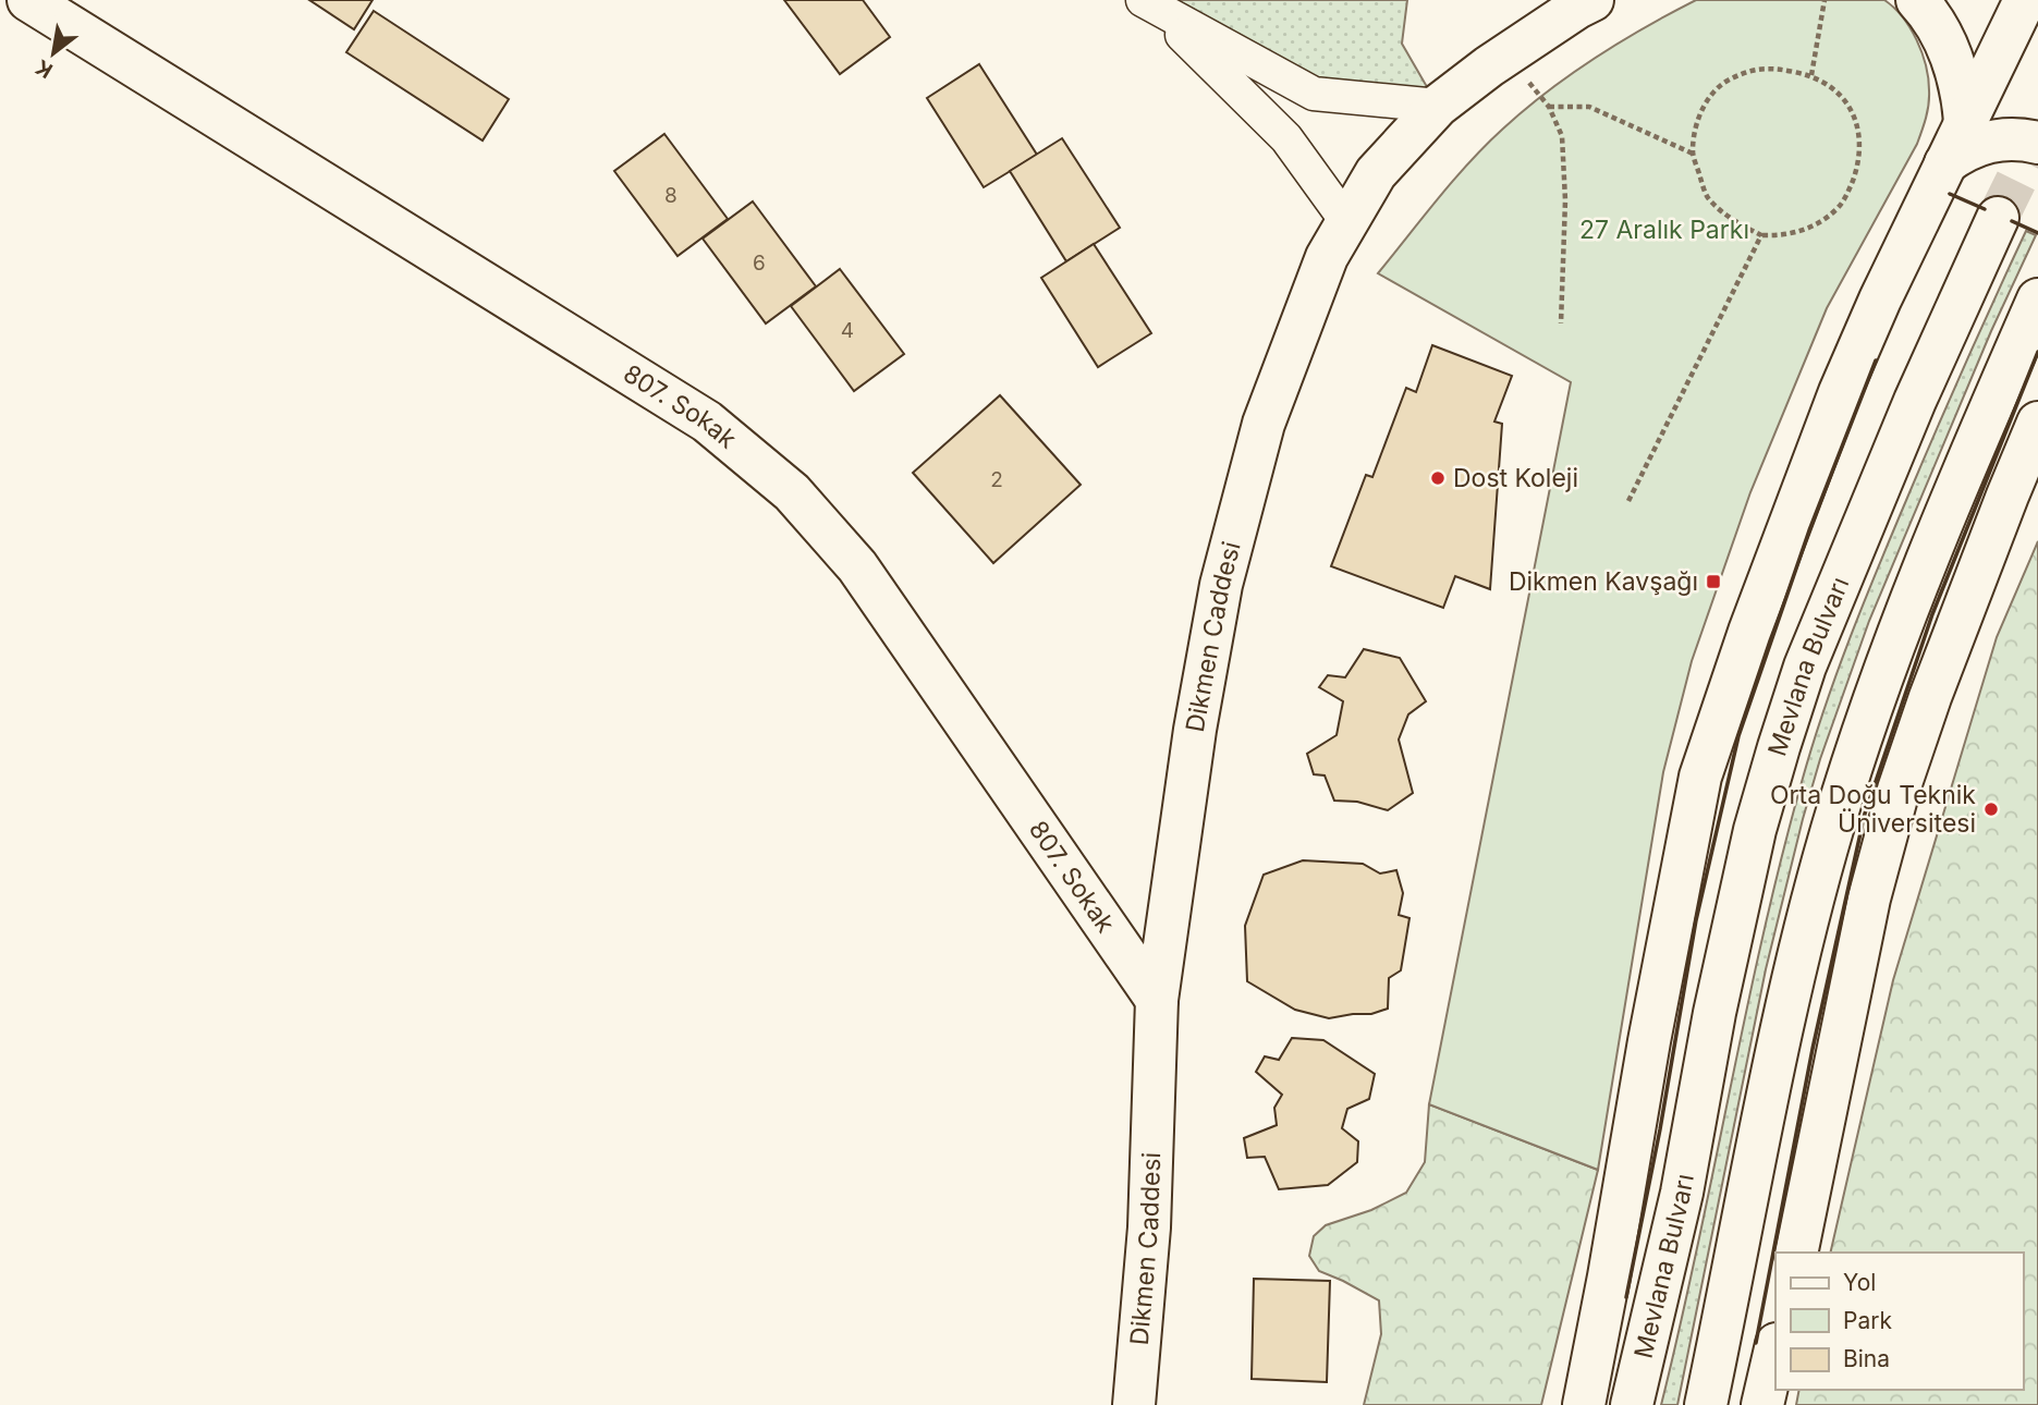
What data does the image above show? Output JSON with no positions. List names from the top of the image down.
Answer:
{
  "streets": {
    "main road": ["807. Sokak", "Dikmen Caddesi", "Mevlana Bulvarı"]
  },
  "crossings": [
    ["807. Sokak", "Dikmen Caddesi"]
  ],
  "parks": ["27 Aralık Parkı"],
  "places": {
    "other": ["Dost Koleji", "Orta Doğu Teknik Üniversitesi"],
    "transit": ["Dikmen Kavşağı"]
  },
  "house_numbers": [
    "8",
    "6",
    "4",
    "2"
  ],
  "legend": ["Yol", "Park", "Bina"],
  "north": "bottom left"
}
